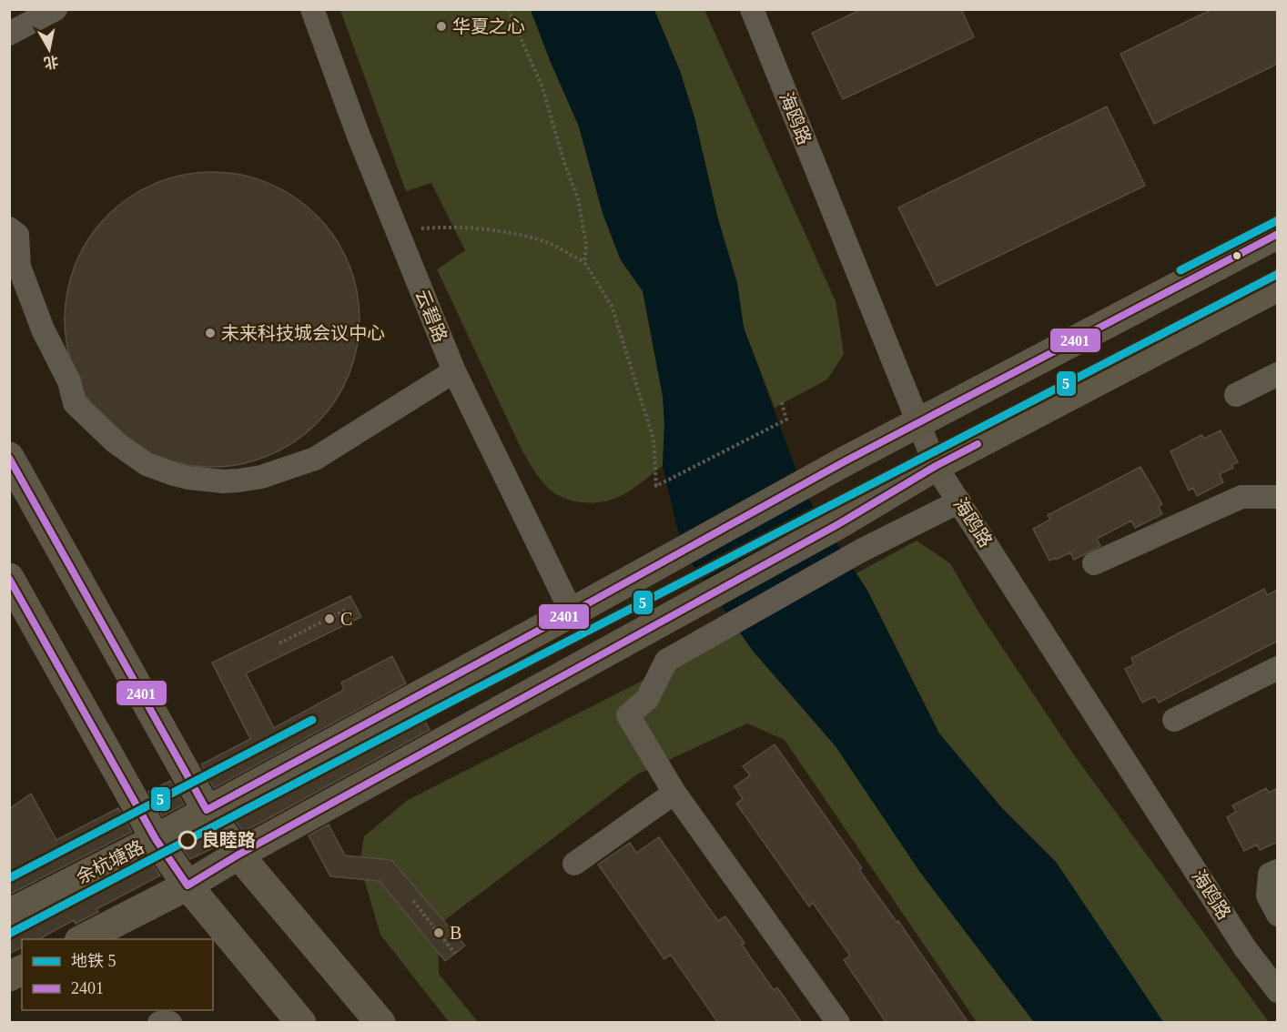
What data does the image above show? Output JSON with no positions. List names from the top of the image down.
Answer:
{
  "streets": {
    "main road": ["余杭塘路"],
    "street": ["海鸥路", "云碧路"]
  },
  "crossings": [
    ["海鸥路", "余杭塘路"],
    ["云碧路", "余杭塘路"]
  ],
  "places": [
    "华夏之心",
    "未来科技城会议中心",
    "C",
    "良睦路",
    "B"
  ],
  "lines": ["metro line 5", "transit line 2401"],
  "legend": ["地铁 5", "2401"],
  "north": "bottom"
}
